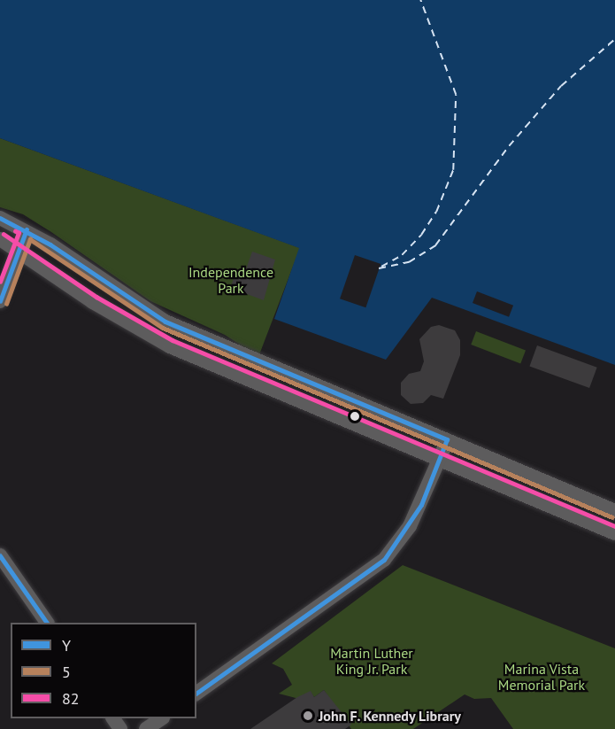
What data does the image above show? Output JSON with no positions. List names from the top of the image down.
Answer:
{
  "parks": ["Independence Park", "Martin Luther King Jr. Park", "Marina Vista Memorial Park"],
  "places": ["John F. Kennedy Library"],
  "lines": ["transit line Y", "transit line 82", "transit line 5"],
  "legend": ["Y", "5", "82"]
}
